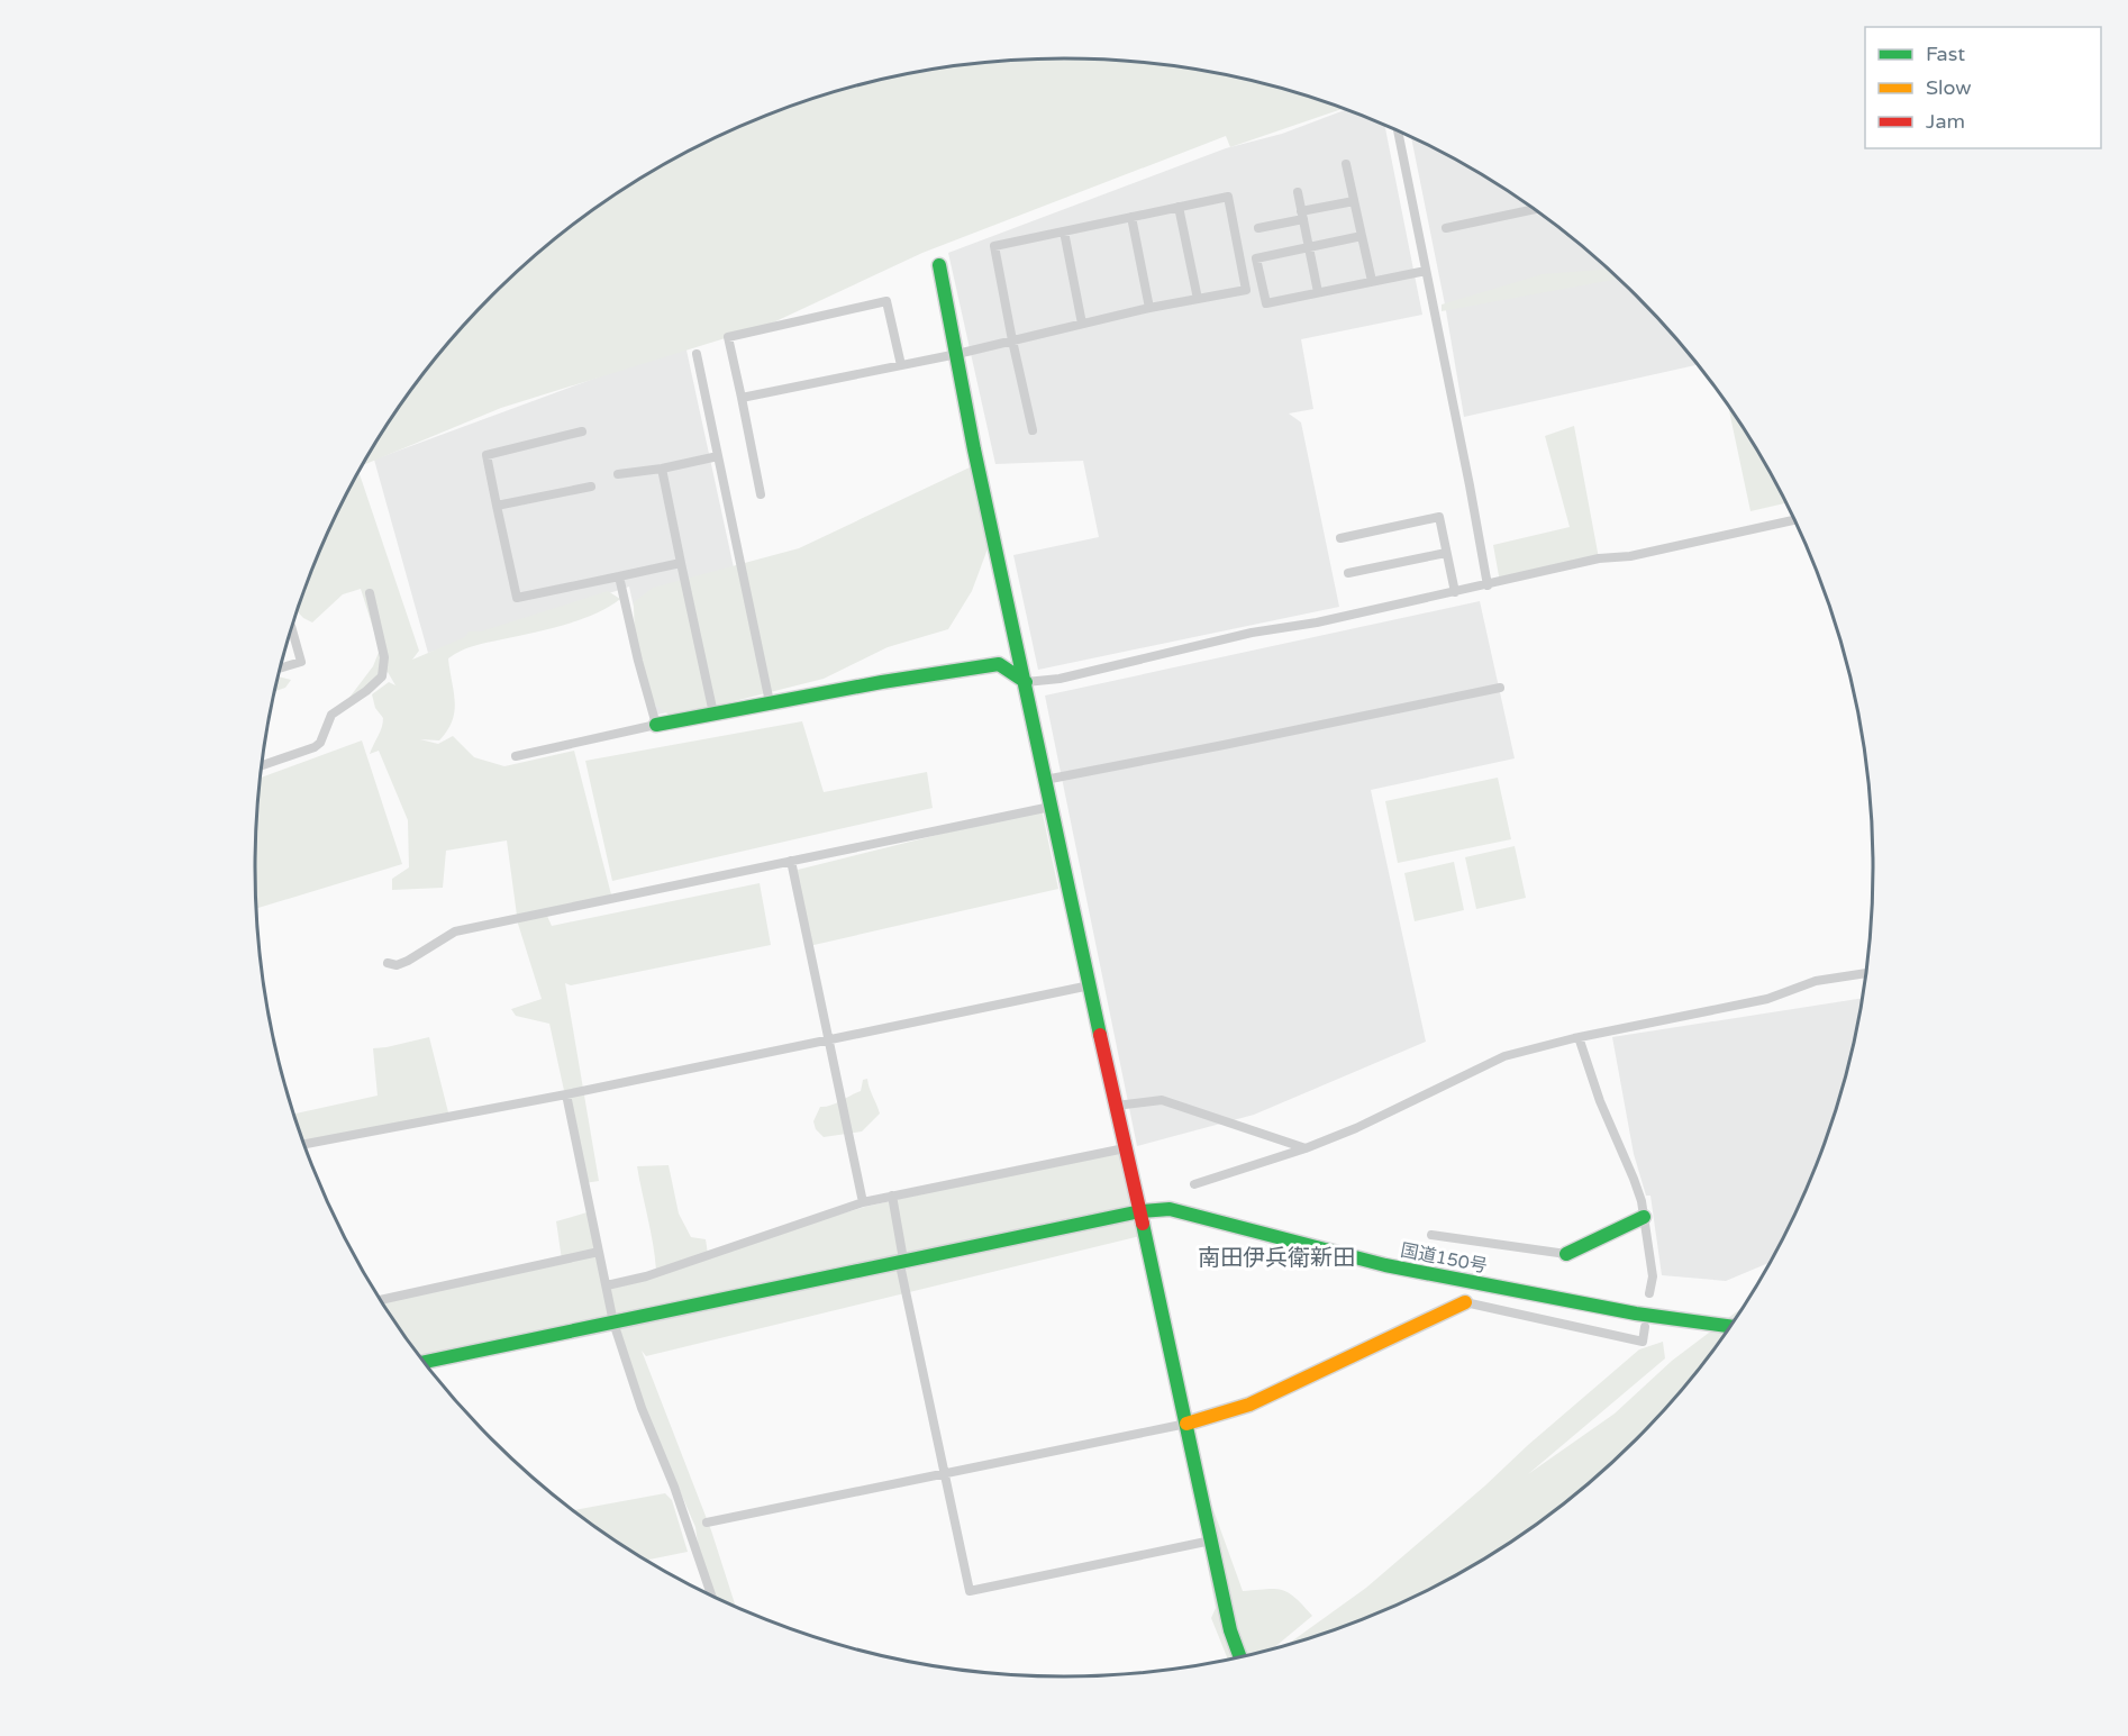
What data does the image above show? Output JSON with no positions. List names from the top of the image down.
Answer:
{
  "streets": {
    "main road": ["国道150号"]
  },
  "districts": ["南田伊兵衛新田"],
  "legend": ["Fast", "Slow", "Jam"]
}
